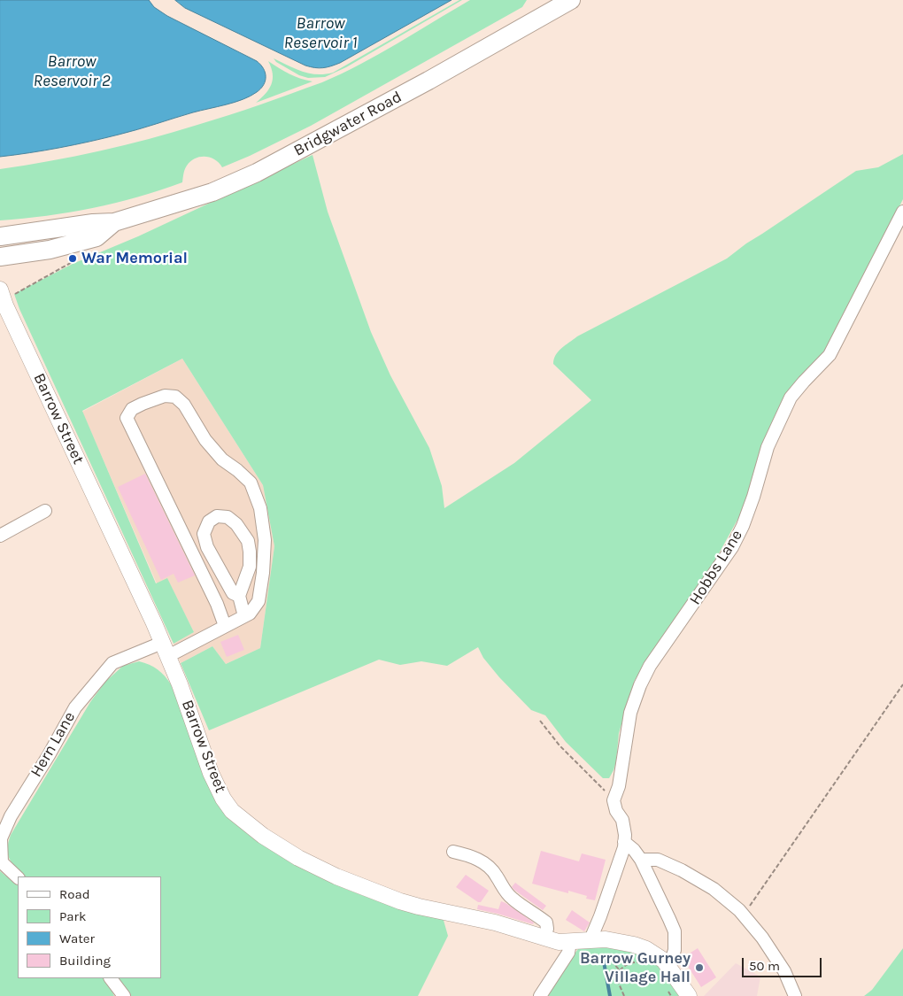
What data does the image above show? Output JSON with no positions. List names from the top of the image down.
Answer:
{
  "streets": {
    "highway": ["Bridgwater Road"],
    "main road": ["Barrow Street"],
    "street": ["Hobbs Lane", "Hern Lane"]
  },
  "crossings": [
    ["Barrow Street", "Hern Lane"]
  ],
  "water": ["Barrow Reservoir 1", "Barrow Reservoir 2"],
  "places": ["War Memorial", "Barrow Gurney Village Hall"],
  "legend": [
    "Road",
    "Park",
    "Water",
    "Building"
  ],
  "scale_bar": "50 m"
}
